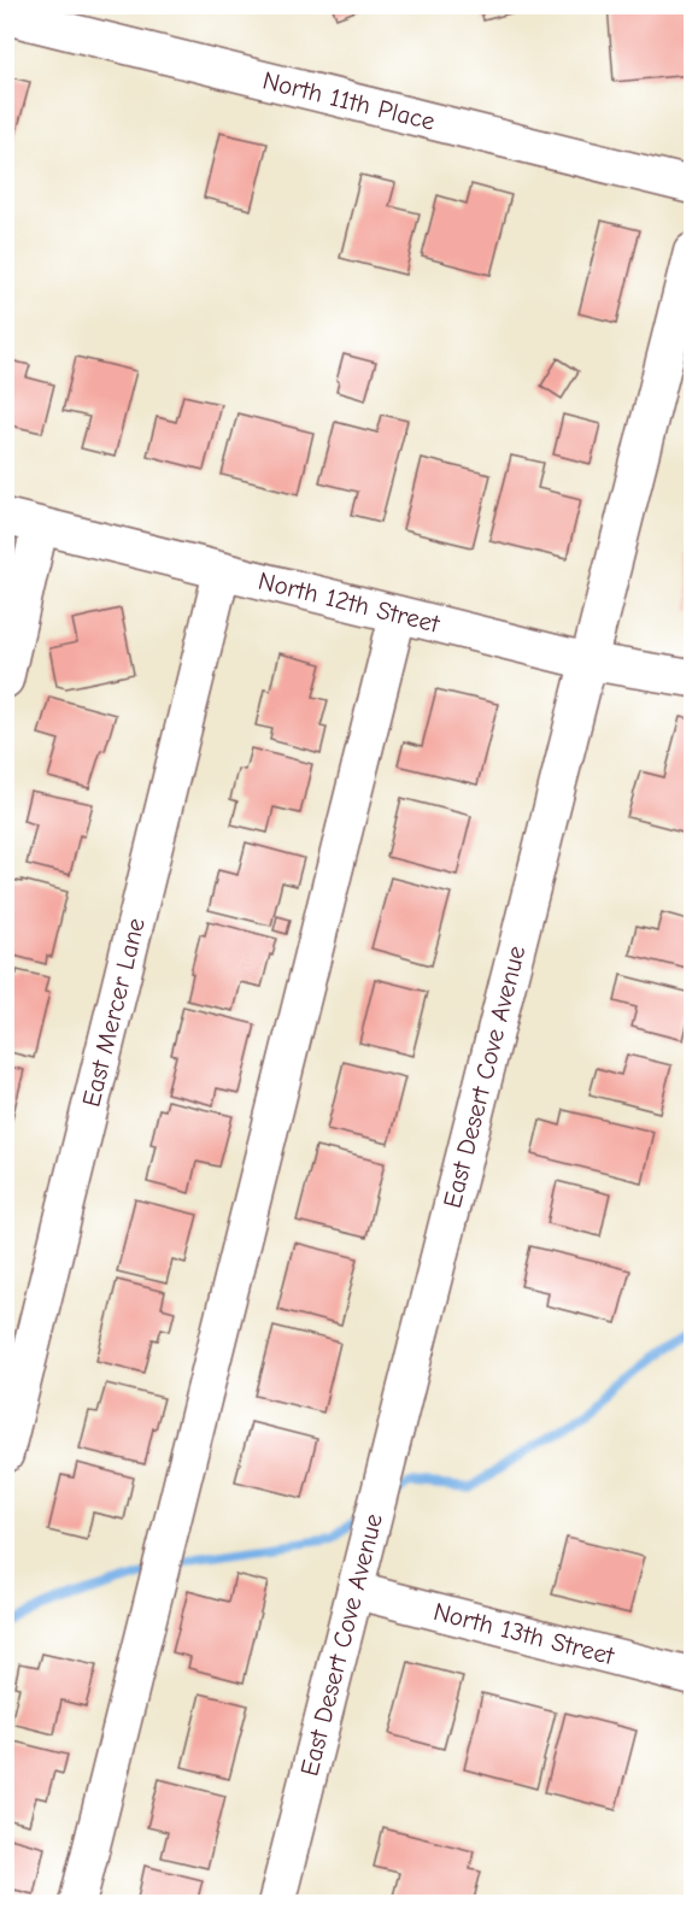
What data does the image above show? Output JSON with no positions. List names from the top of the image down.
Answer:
{
  "streets": {
    "street": [
      "North 11th Place",
      "North 12th Street",
      "East Mercer Lane",
      "East Desert Cove Avenue",
      "North 13th Street"
    ]
  },
  "crossings": [
    ["North 12th Street", "East Mercer Lane"],
    ["North 12th Street", "East Desert Cove Avenue"],
    ["East Desert Cove Avenue", "North 13th Street"]
  ]
}
